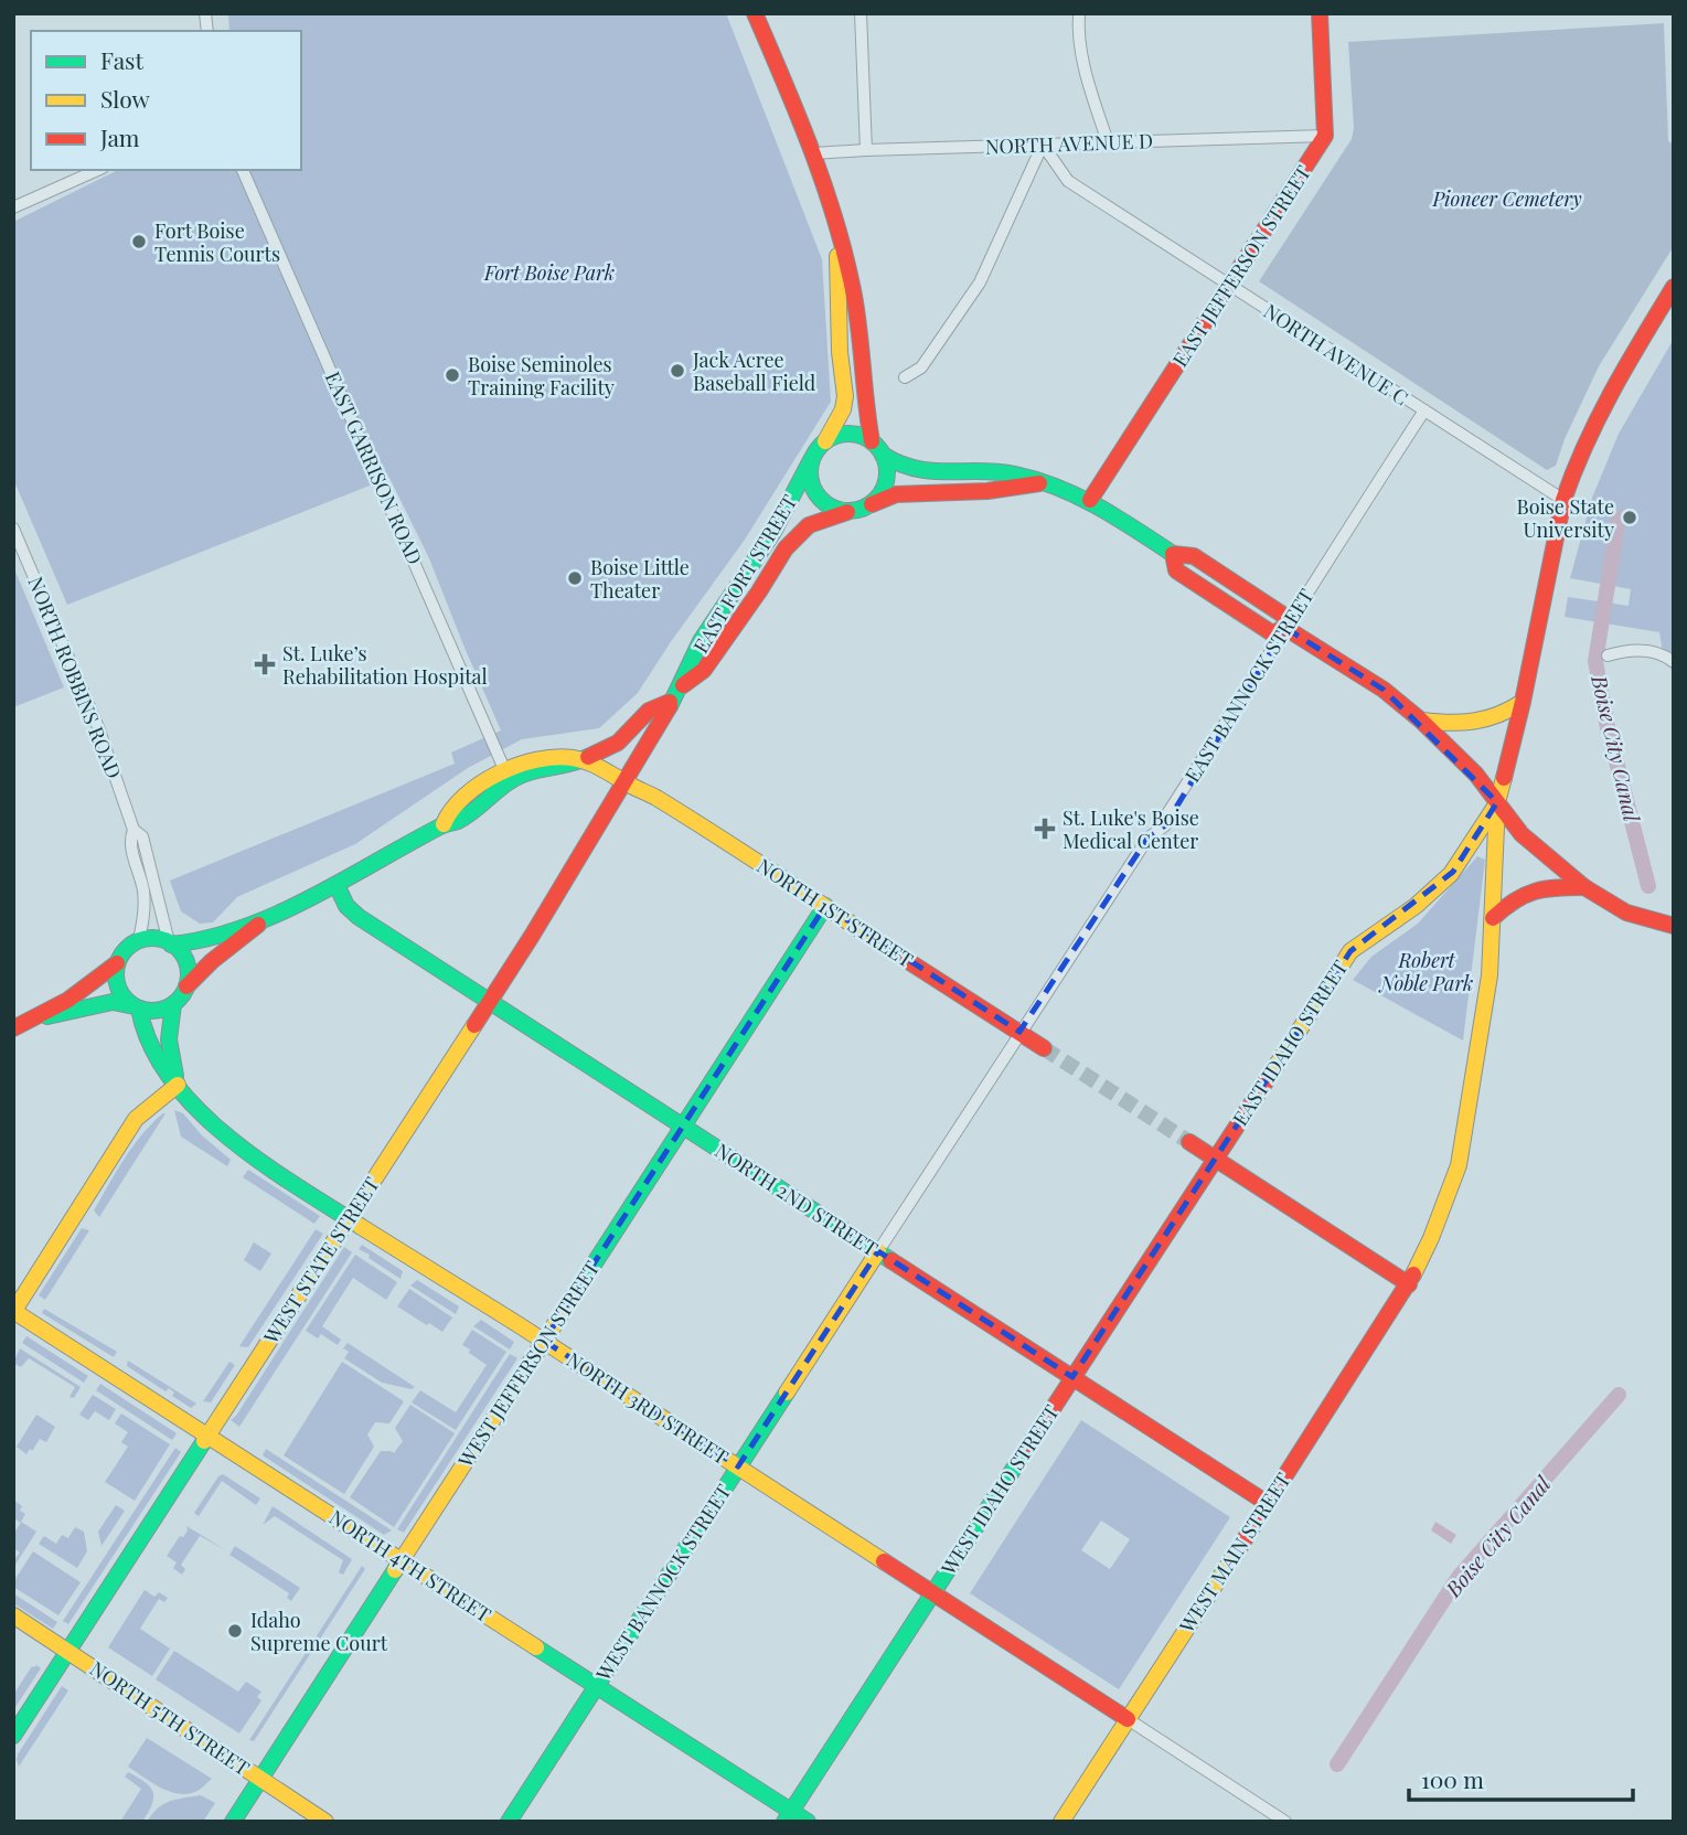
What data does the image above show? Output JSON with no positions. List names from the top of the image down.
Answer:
{
  "streets": {
    "street": [
      "NORTH AVENUE D",
      "EAST JEFFERSON STREET",
      "NORTH AVENUE C",
      "EAST GARRISON ROAD",
      "EAST FORT STREET",
      "NORTH ROBBINS ROAD",
      "EAST BANNOCK STREET",
      "NORTH 1ST STREET",
      "EAST IDAHO STREET",
      "NORTH 2ND STREET",
      "WEST STATE STREET",
      "WEST JEFFERSON STREET",
      "NORTH 3RD STREET",
      "WEST IDAHO STREET",
      "WEST MAIN STREET",
      "NORTH 4TH STREET",
      "WEST BANNOCK STREET",
      "NORTH 5TH STREET"
    ]
  },
  "crossings": [
    ["NORTH AVENUE D", "EAST JEFFERSON STREET"],
    ["NORTH AVENUE D", "NORTH AVENUE C"],
    ["EAST JEFFERSON STREET", "NORTH AVENUE C"],
    ["NORTH AVENUE C", "EAST BANNOCK STREET"],
    ["EAST FORT STREET", "NORTH 1ST STREET"],
    ["EAST FORT STREET", "WEST STATE STREET"],
    ["NORTH ROBBINS ROAD", "NORTH 3RD STREET"],
    ["EAST BANNOCK STREET", "NORTH 1ST STREET"],
    ["EAST BANNOCK STREET", "WEST BANNOCK STREET"],
    ["NORTH 1ST STREET", "WEST STATE STREET"],
    ["NORTH 1ST STREET", "WEST JEFFERSON STREET"],
    ["NORTH 1ST STREET", "WEST BANNOCK STREET"],
    ["EAST IDAHO STREET", "WEST IDAHO STREET"],
    ["EAST IDAHO STREET", "WEST MAIN STREET"],
    ["NORTH 2ND STREET", "WEST STATE STREET"],
    ["NORTH 2ND STREET", "WEST JEFFERSON STREET"],
    ["NORTH 2ND STREET", "WEST IDAHO STREET"],
    ["NORTH 2ND STREET", "WEST MAIN STREET"],
    ["NORTH 2ND STREET", "WEST BANNOCK STREET"],
    ["WEST STATE STREET", "NORTH 3RD STREET"],
    ["WEST STATE STREET", "NORTH 4TH STREET"],
    ["WEST STATE STREET", "NORTH 5TH STREET"],
    ["WEST JEFFERSON STREET", "NORTH 3RD STREET"],
    ["WEST JEFFERSON STREET", "NORTH 4TH STREET"],
    ["WEST JEFFERSON STREET", "NORTH 5TH STREET"],
    ["NORTH 3RD STREET", "WEST IDAHO STREET"],
    ["NORTH 3RD STREET", "WEST MAIN STREET"],
    ["NORTH 3RD STREET", "WEST BANNOCK STREET"],
    ["WEST IDAHO STREET", "NORTH 4TH STREET"],
    ["NORTH 4TH STREET", "WEST BANNOCK STREET"]
  ],
  "water": ["Boise City Canal"],
  "parks": ["Pioneer Cemetery", "Fort Boise Park", "Robert Noble Park"],
  "places": {
    "other": [
      "Fort Boise Tennis Courts",
      "Jack Acree Baseball Field",
      "Boise Seminoles Training Facility",
      "Boise State University",
      "Boise Little Theater",
      "Idaho Supreme Court"
    ],
    "health": ["St. Luke’s Rehabilitation Hospital", "St. Luke's Boise Medical Center"]
  },
  "legend": ["Fast", "Slow", "Jam"],
  "scale_bar": "100 m"
}
